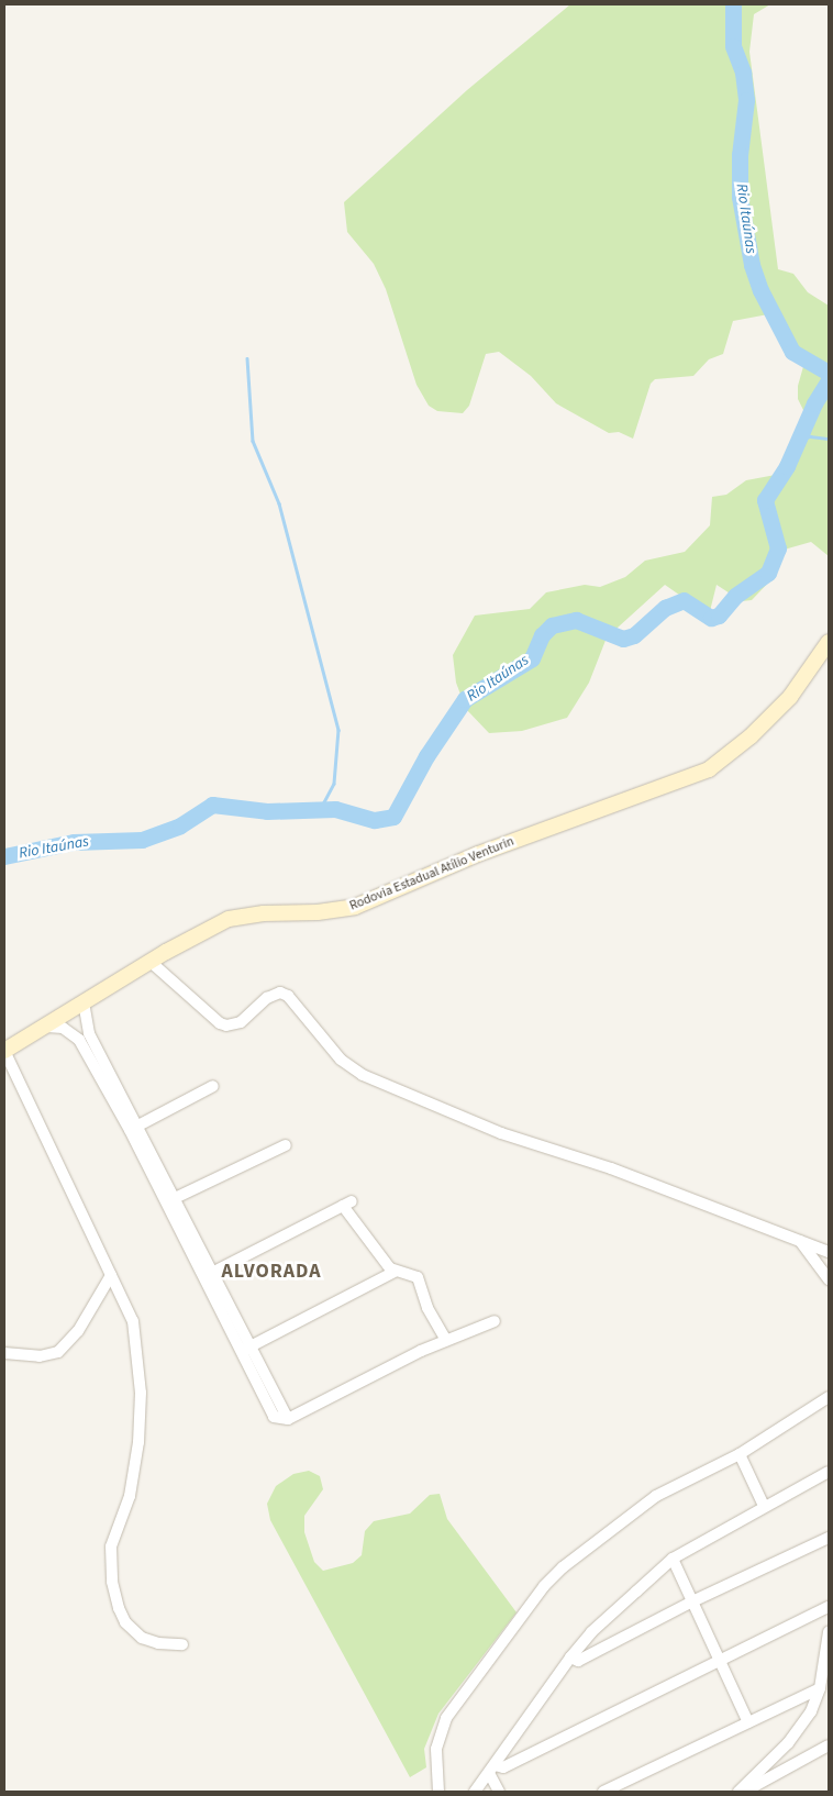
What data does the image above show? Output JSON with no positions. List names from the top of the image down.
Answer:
{
  "streets": {
    "main road": ["Rodovia Estadual Atílio Venturin"]
  },
  "districts": ["ALVORADA"],
  "water": ["Rio Itaúnas"]
}
